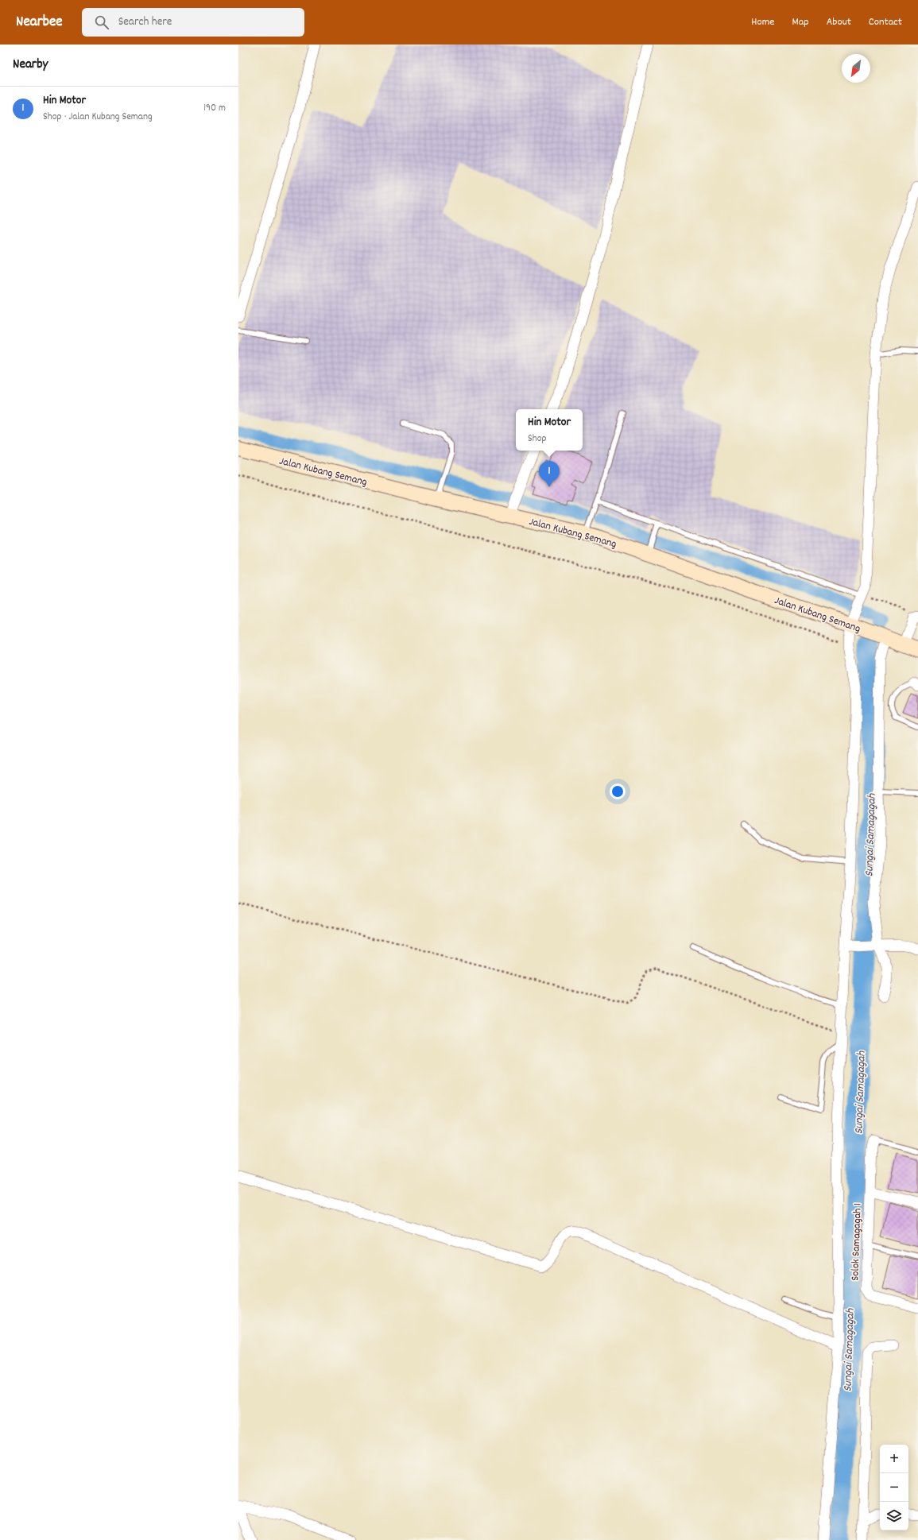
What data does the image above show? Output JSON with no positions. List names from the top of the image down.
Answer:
{
  "streets": {
    "main road": ["Jalan Kubang Semang"],
    "street": ["Solok Samagagah 1"]
  },
  "water": ["Sungai Samagagah"],
  "north": "bottom left",
  "page": {
    "header": "Nearbee",
    "search": "Search here",
    "nav": [
      "Home",
      "Map",
      "About",
      "Contact"
    ],
    "heading": "Nearby",
    "list": [
      {
        "mark": "1",
        "name": "Hin Motor",
        "note": "Shop · Jalan Kubang Semang",
        "value": "190 m"
      }
    ],
    "popup": ["Hin Motor", "Shop"],
    "pins": "1",
    "map_buttons": ["+", "−"]
  }
}
